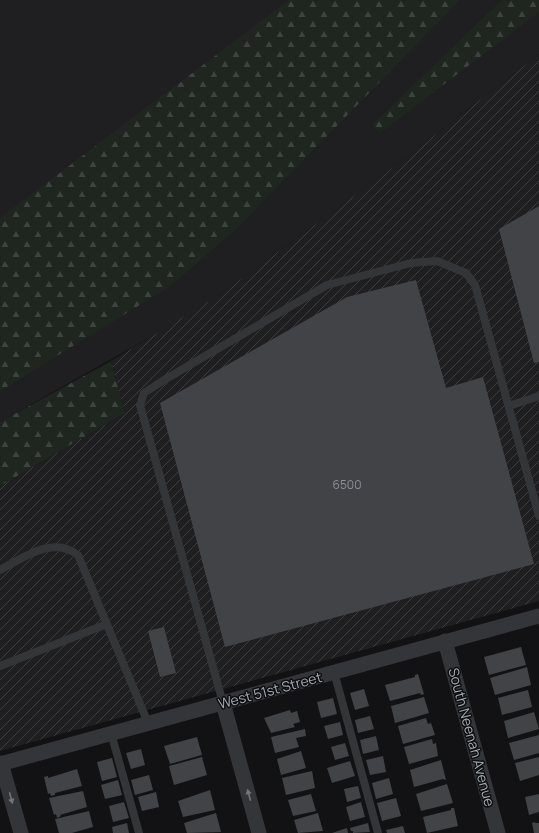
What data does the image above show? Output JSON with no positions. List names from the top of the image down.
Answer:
{
  "streets": {
    "street": ["West 51st Street", "South Neenah Avenue"]
  },
  "crossings": [
    ["West 51st Street", "South Neenah Avenue"]
  ],
  "house_numbers": ["6500"]
}
